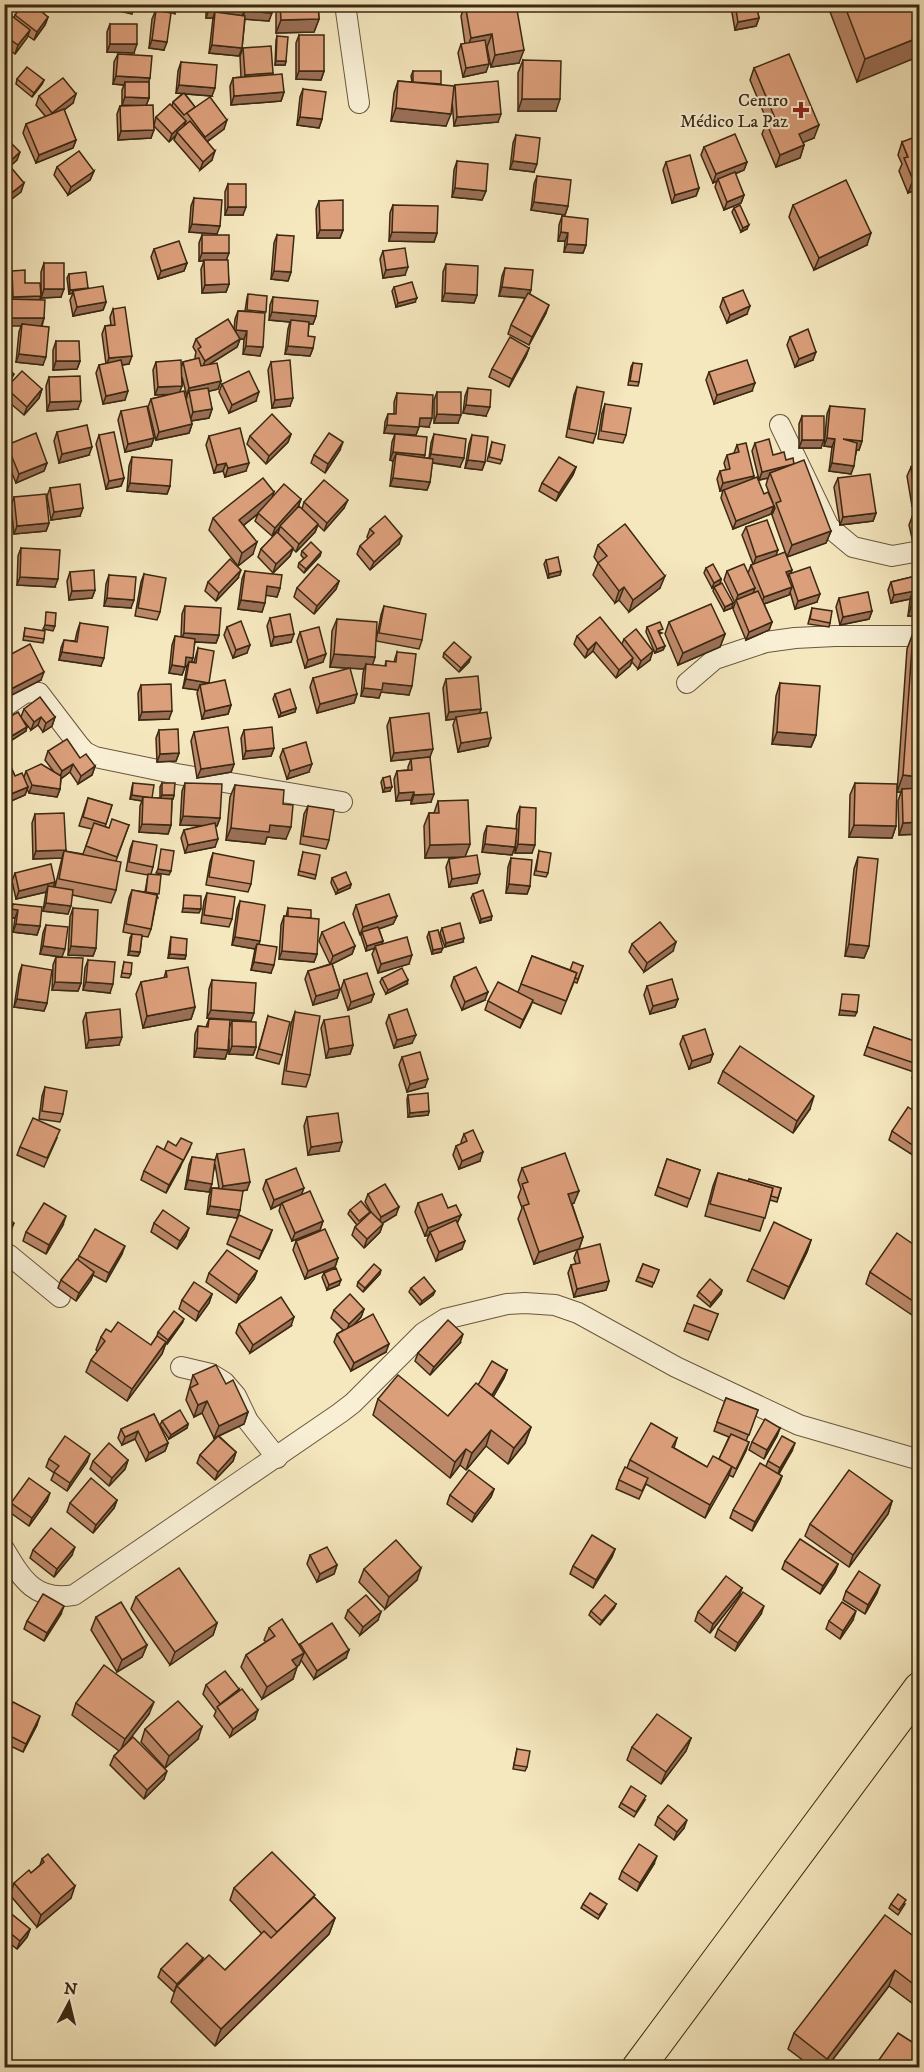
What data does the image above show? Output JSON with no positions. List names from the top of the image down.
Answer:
{
  "places": {
    "health": ["Centro Médico La Paz"]
  },
  "north": "top"
}
